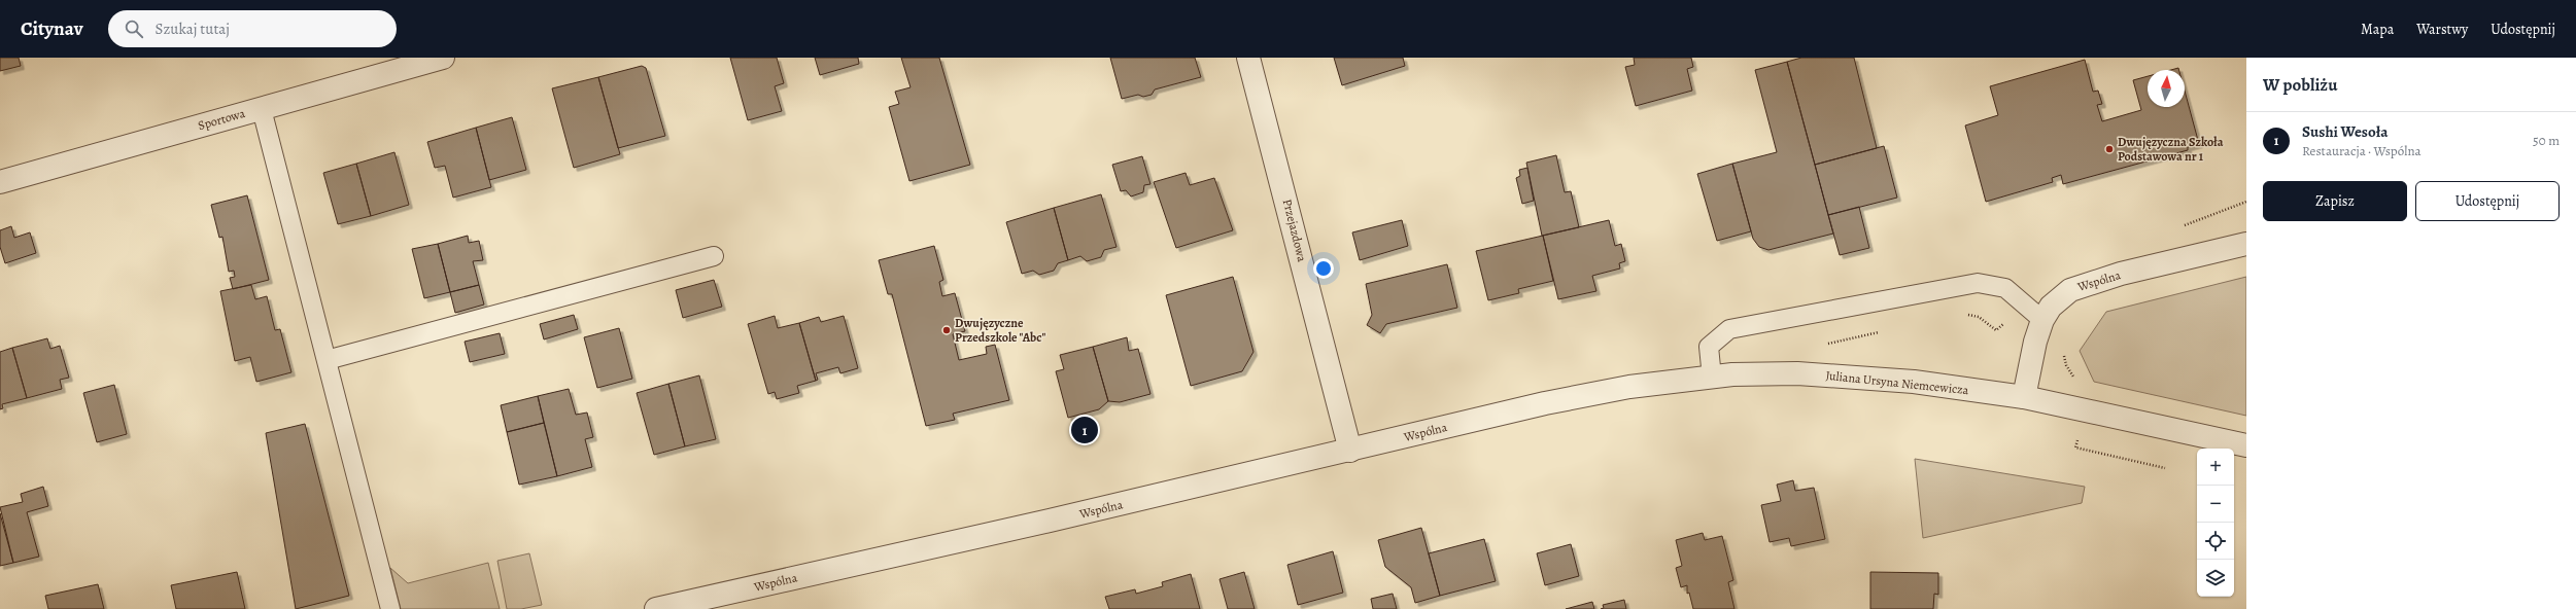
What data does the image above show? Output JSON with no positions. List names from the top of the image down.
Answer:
{
  "streets": {
    "street": [
      "Sportowa",
      "Przejazdowa",
      "Wspólna",
      "Juliana Ursyna Niemcewicza"
    ]
  },
  "crossings": [
    ["Przejazdowa", "Wspólna"],
    ["Wspólna", "Juliana Ursyna Niemcewicza"]
  ],
  "places": ["Dwujęzyczna Szkoła Podstawowa nr 1", "Dwujęzyczne Przedszkole \"Abc\""],
  "north": "top",
  "page": {
    "header": "Citynav",
    "search": "Szukaj tutaj",
    "nav": ["Mapa", "Warstwy", "Udostępnij"],
    "heading": "W pobliżu",
    "list": [
      {
        "mark": "1",
        "name": "Sushi Wesoła",
        "note": "Restauracja · Wspólna",
        "value": "50 m"
      }
    ],
    "buttons": ["Zapisz", "Udostępnij"],
    "pins": "1",
    "map_buttons": ["+", "−"]
  }
}
